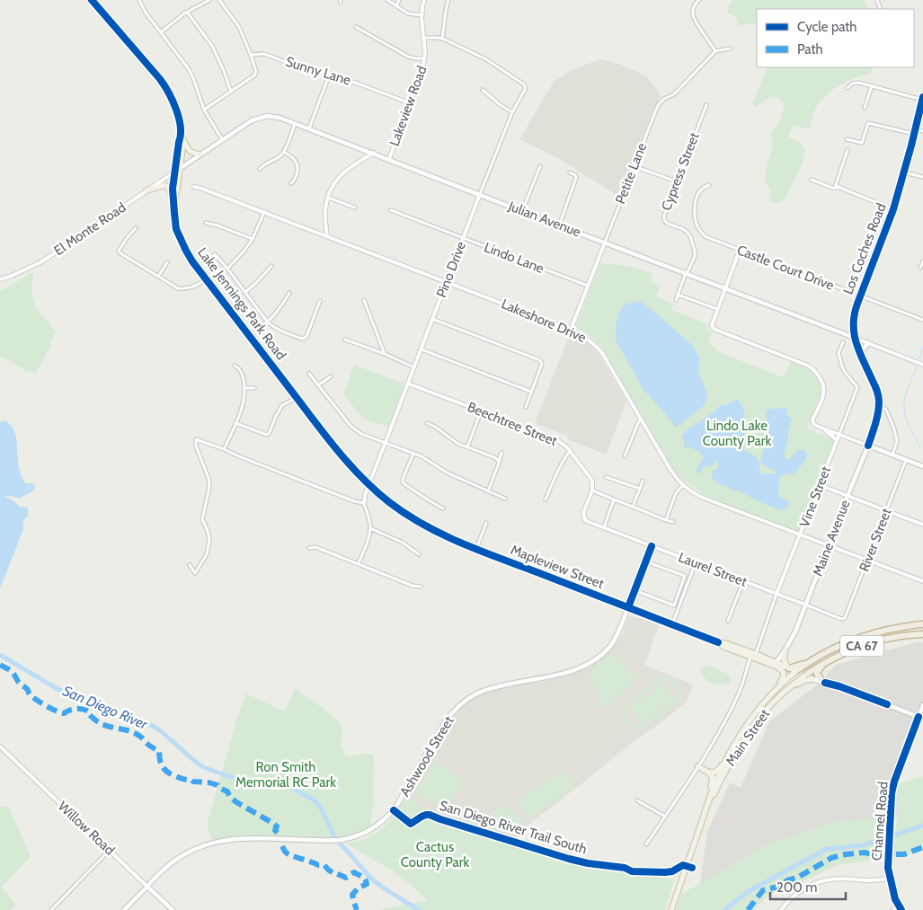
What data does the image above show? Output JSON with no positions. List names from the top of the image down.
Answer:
{
  "streets": {
    "highway": ["CA 67"],
    "main road": [
      "Julian Avenue",
      "Los Coches Road",
      "Lake Jennings Park Road",
      "Maine Avenue",
      "Mapleview Street",
      "Main Street",
      "Ashwood Street",
      "Channel Road",
      "Willow Road"
    ],
    "street": [
      "Sunny Lane",
      "Lakeview Road",
      "Cypress Street",
      "Petite Lane",
      "El Monte Road",
      "Lindo Lane",
      "Castle Court Drive",
      "Pino Drive",
      "Lakeshore Drive",
      "Beechtree Street",
      "Vine Street",
      "River Street",
      "Laurel Street"
    ],
    "cycle path": ["San Diego River Trail South"]
  },
  "crossings": [
    ["Sunny Lane", "Lakeview Road"],
    ["Lakeview Road", "Julian Avenue"],
    ["Lakeview Road", "Pino Drive"],
    ["Lakeview Road", "Lakeshore Drive"],
    ["Cypress Street", "Julian Avenue"],
    ["Petite Lane", "Julian Avenue"],
    ["Petite Lane", "Lindo Lane"],
    ["Petite Lane", "Lakeshore Drive"],
    ["Julian Avenue", "El Monte Road"],
    ["Julian Avenue", "Los Coches Road"],
    ["Julian Avenue", "Pino Drive"],
    ["Julian Avenue", "Lake Jennings Park Road"],
    ["El Monte Road", "Lake Jennings Park Road"],
    ["Los Coches Road", "Castle Court Drive"],
    ["Los Coches Road", "Maine Avenue"],
    ["Lindo Lane", "Pino Drive"],
    ["Pino Drive", "Lake Jennings Park Road"],
    ["Pino Drive", "Lakeshore Drive"],
    ["Pino Drive", "Beechtree Street"],
    ["Lake Jennings Park Road", "Mapleview Street"],
    ["Lakeshore Drive", "Vine Street"],
    ["Lakeshore Drive", "Maine Avenue"],
    ["Lakeshore Drive", "River Street"],
    ["Beechtree Street", "Laurel Street"],
    ["Vine Street", "Mapleview Street"],
    ["Vine Street", "Laurel Street"],
    ["Maine Avenue", "Mapleview Street"],
    ["Maine Avenue", "Laurel Street"],
    ["River Street", "Laurel Street"],
    ["Mapleview Street", "CA 67"],
    ["Mapleview Street", "Main Street"],
    ["Mapleview Street", "Ashwood Street"],
    ["Mapleview Street", "Channel Road"],
    ["Laurel Street", "Ashwood Street"],
    ["CA 67", "Main Street"],
    ["Ashwood Street", "Willow Road"]
  ],
  "water": ["San Diego River"],
  "parks": ["Lindo Lake County Park", "Ron Smith Memorial RC Park", "Cactus County Park"],
  "legend": ["Cycle path", "Path"],
  "scale_bar": "200 m"
}
